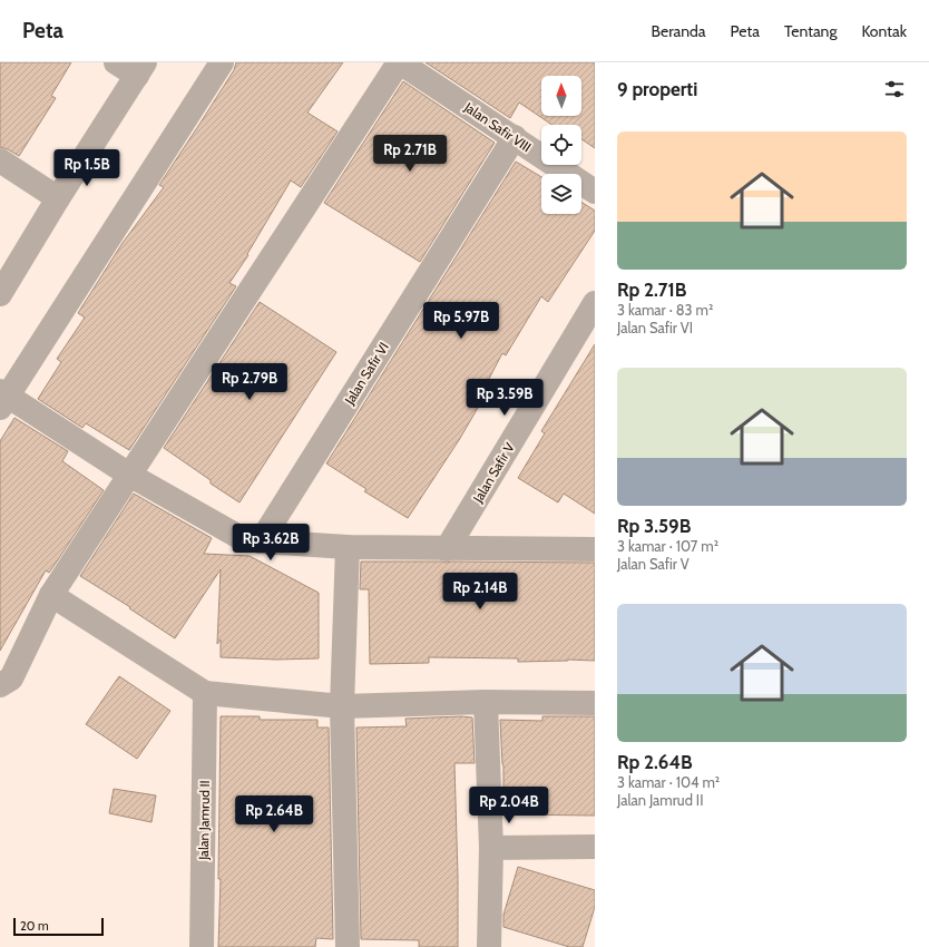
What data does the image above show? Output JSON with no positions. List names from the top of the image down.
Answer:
{
  "streets": {
    "street": [
      "Jalan Safir VIII",
      "Jalan Safir VI",
      "Jalan Safir V",
      "Jalan Jamrud II"
    ]
  },
  "crossings": [
    ["Jalan Safir VIII", "Jalan Safir VI"]
  ],
  "scale_bar": "20 m",
  "north": "top",
  "page": {
    "header": "Peta",
    "nav": [
      "Beranda",
      "Peta",
      "Tentang",
      "Kontak"
    ],
    "heading": "9 properti",
    "list": [
      {
        "name": "Rp 2.71B",
        "note": "3 kamar · 83 m² · Jalan Safir VI"
      },
      {
        "name": "Rp 3.59B",
        "note": "3 kamar · 107 m² · Jalan Safir V"
      },
      {
        "name": "Rp 2.64B",
        "note": "3 kamar · 104 m² · Jalan Jamrud II"
      }
    ],
    "price": [
      "Rp 2.71B",
      "Rp 1.5B",
      "Rp 5.97B",
      "Rp 2.79B",
      "Rp 3.59B",
      "Rp 3.62B",
      "Rp 2.14B",
      "Rp 2.04B",
      "Rp 2.64B"
    ],
    "scale": "20 m"
  }
}
